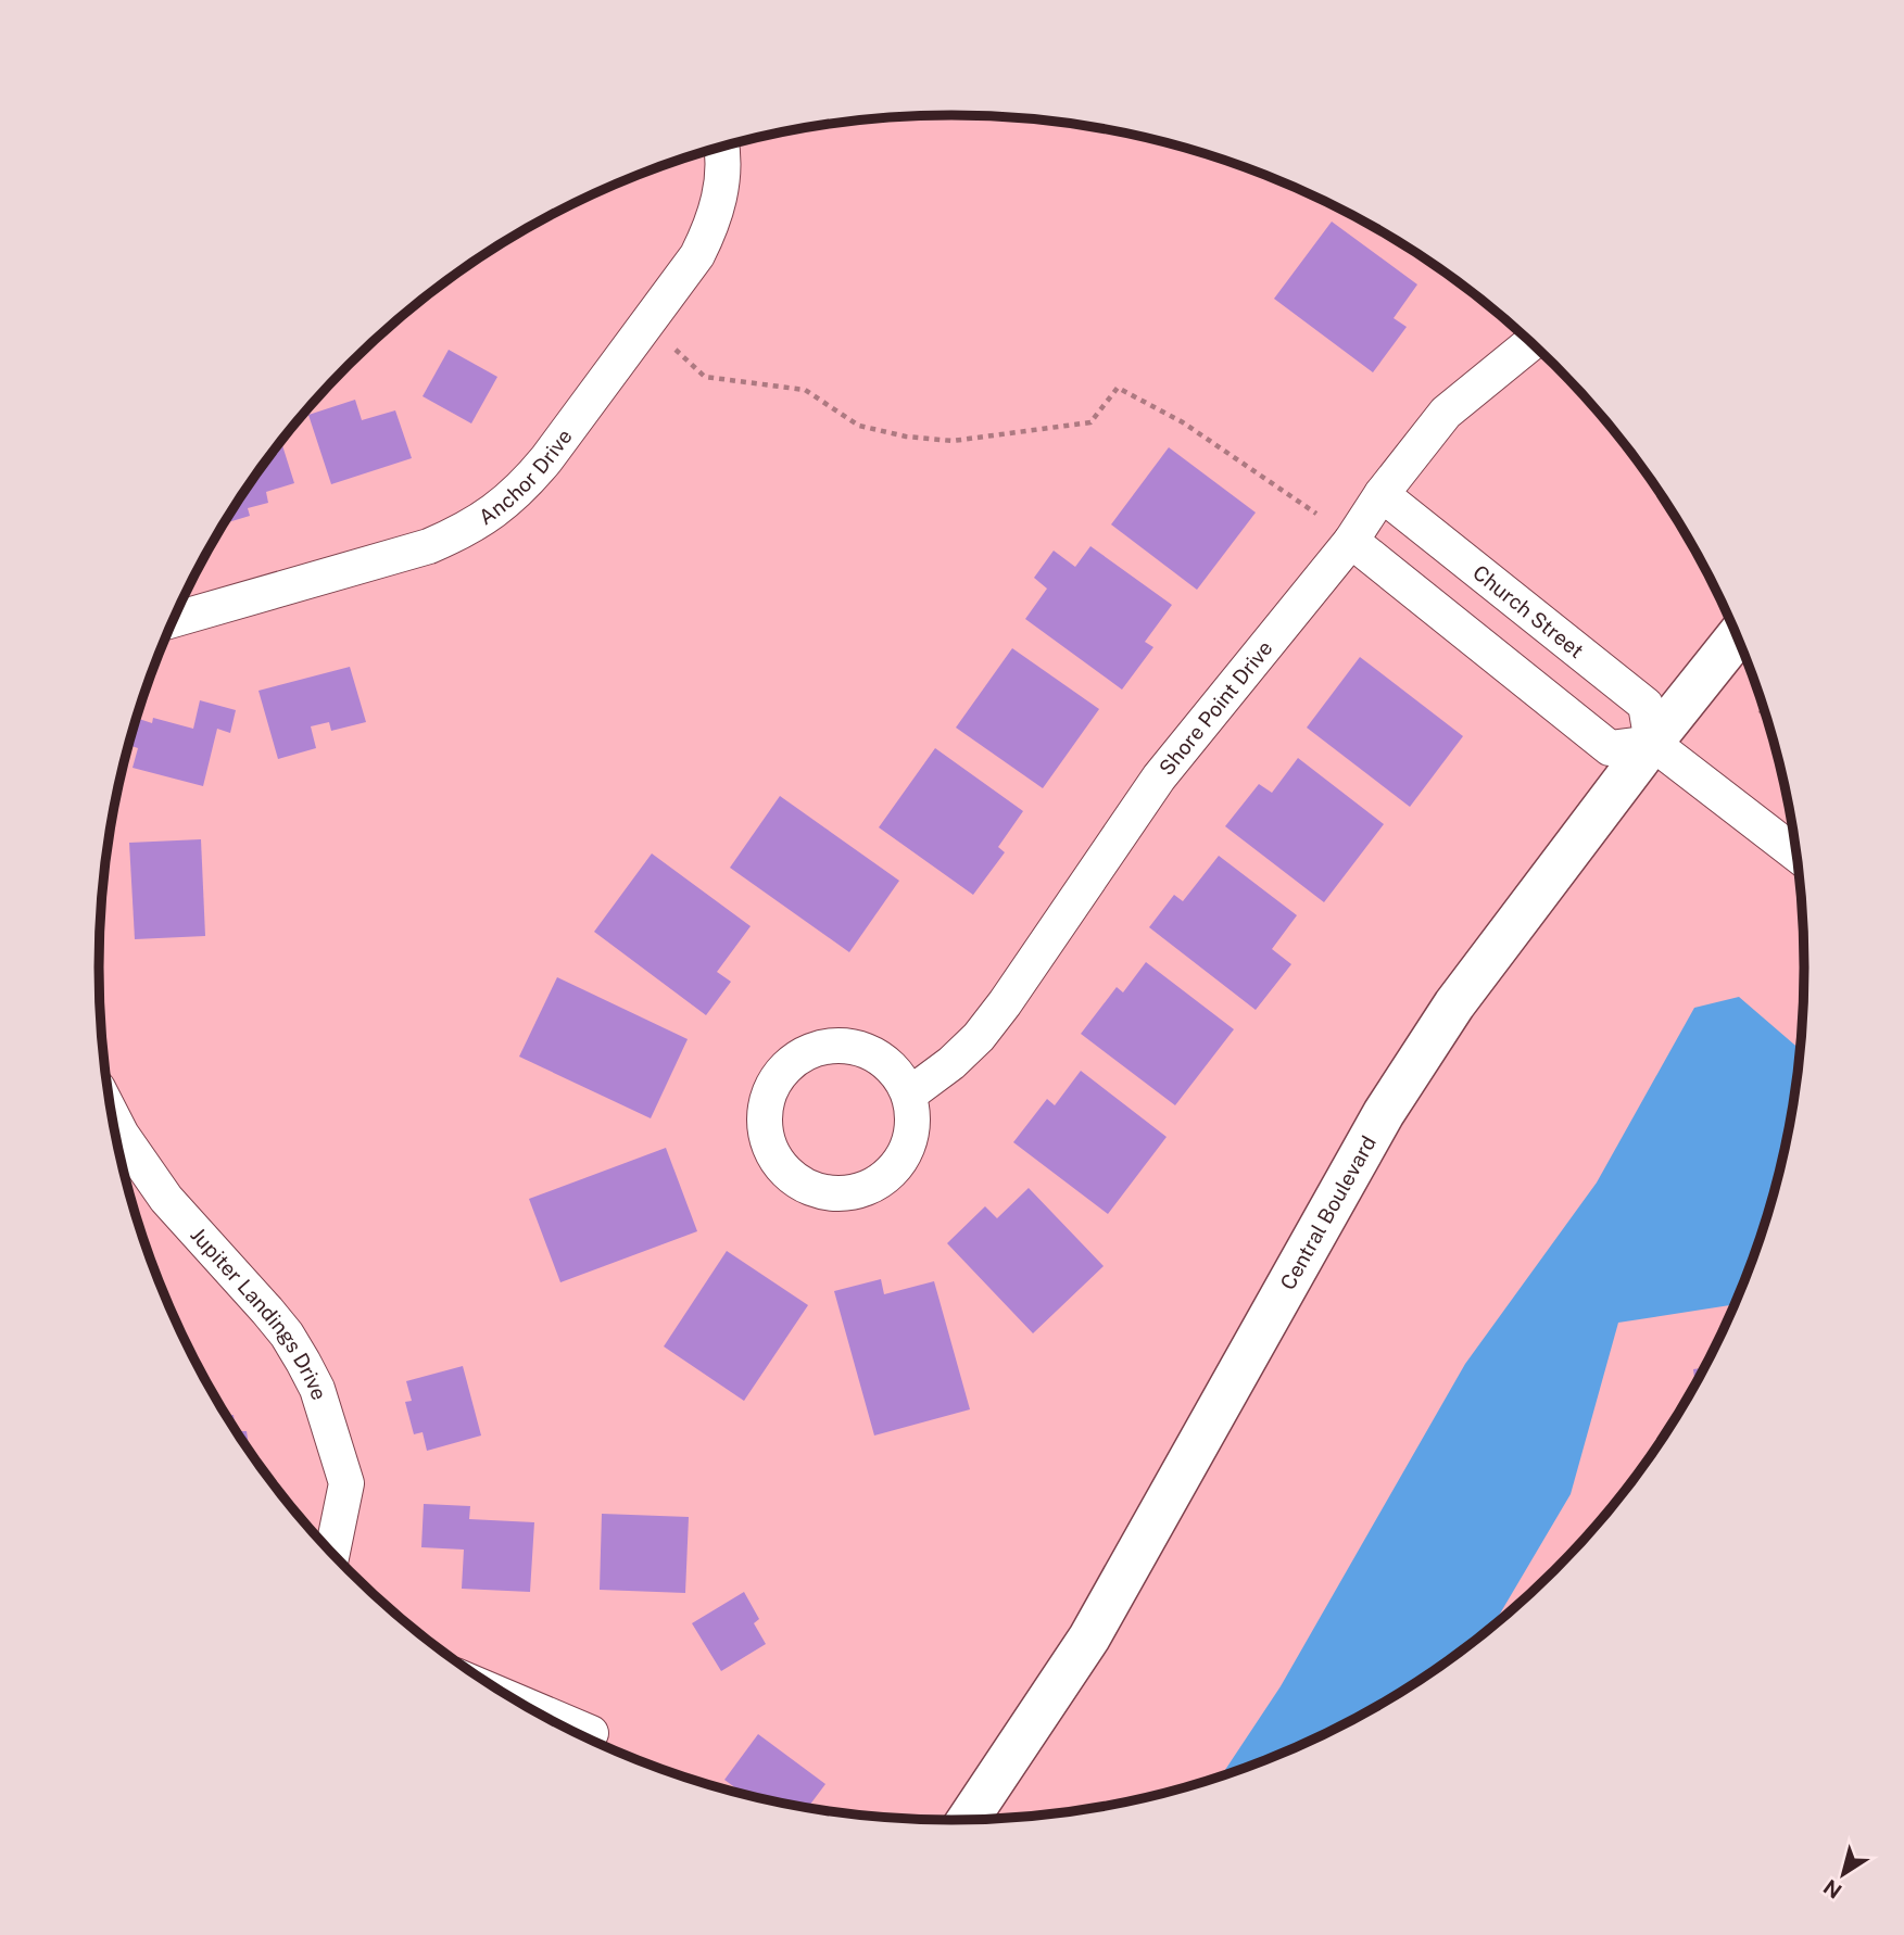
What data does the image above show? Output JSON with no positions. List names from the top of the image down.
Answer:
{
  "streets": {
    "street": [
      "Anchor Drive",
      "Church Street",
      "Shore Point Drive",
      "Central Boulevard",
      "Jupiter Landings Drive"
    ]
  },
  "crossings": [
    ["Church Street", "Shore Point Drive"],
    ["Church Street", "Central Boulevard"]
  ],
  "north": "bottom left"
}
